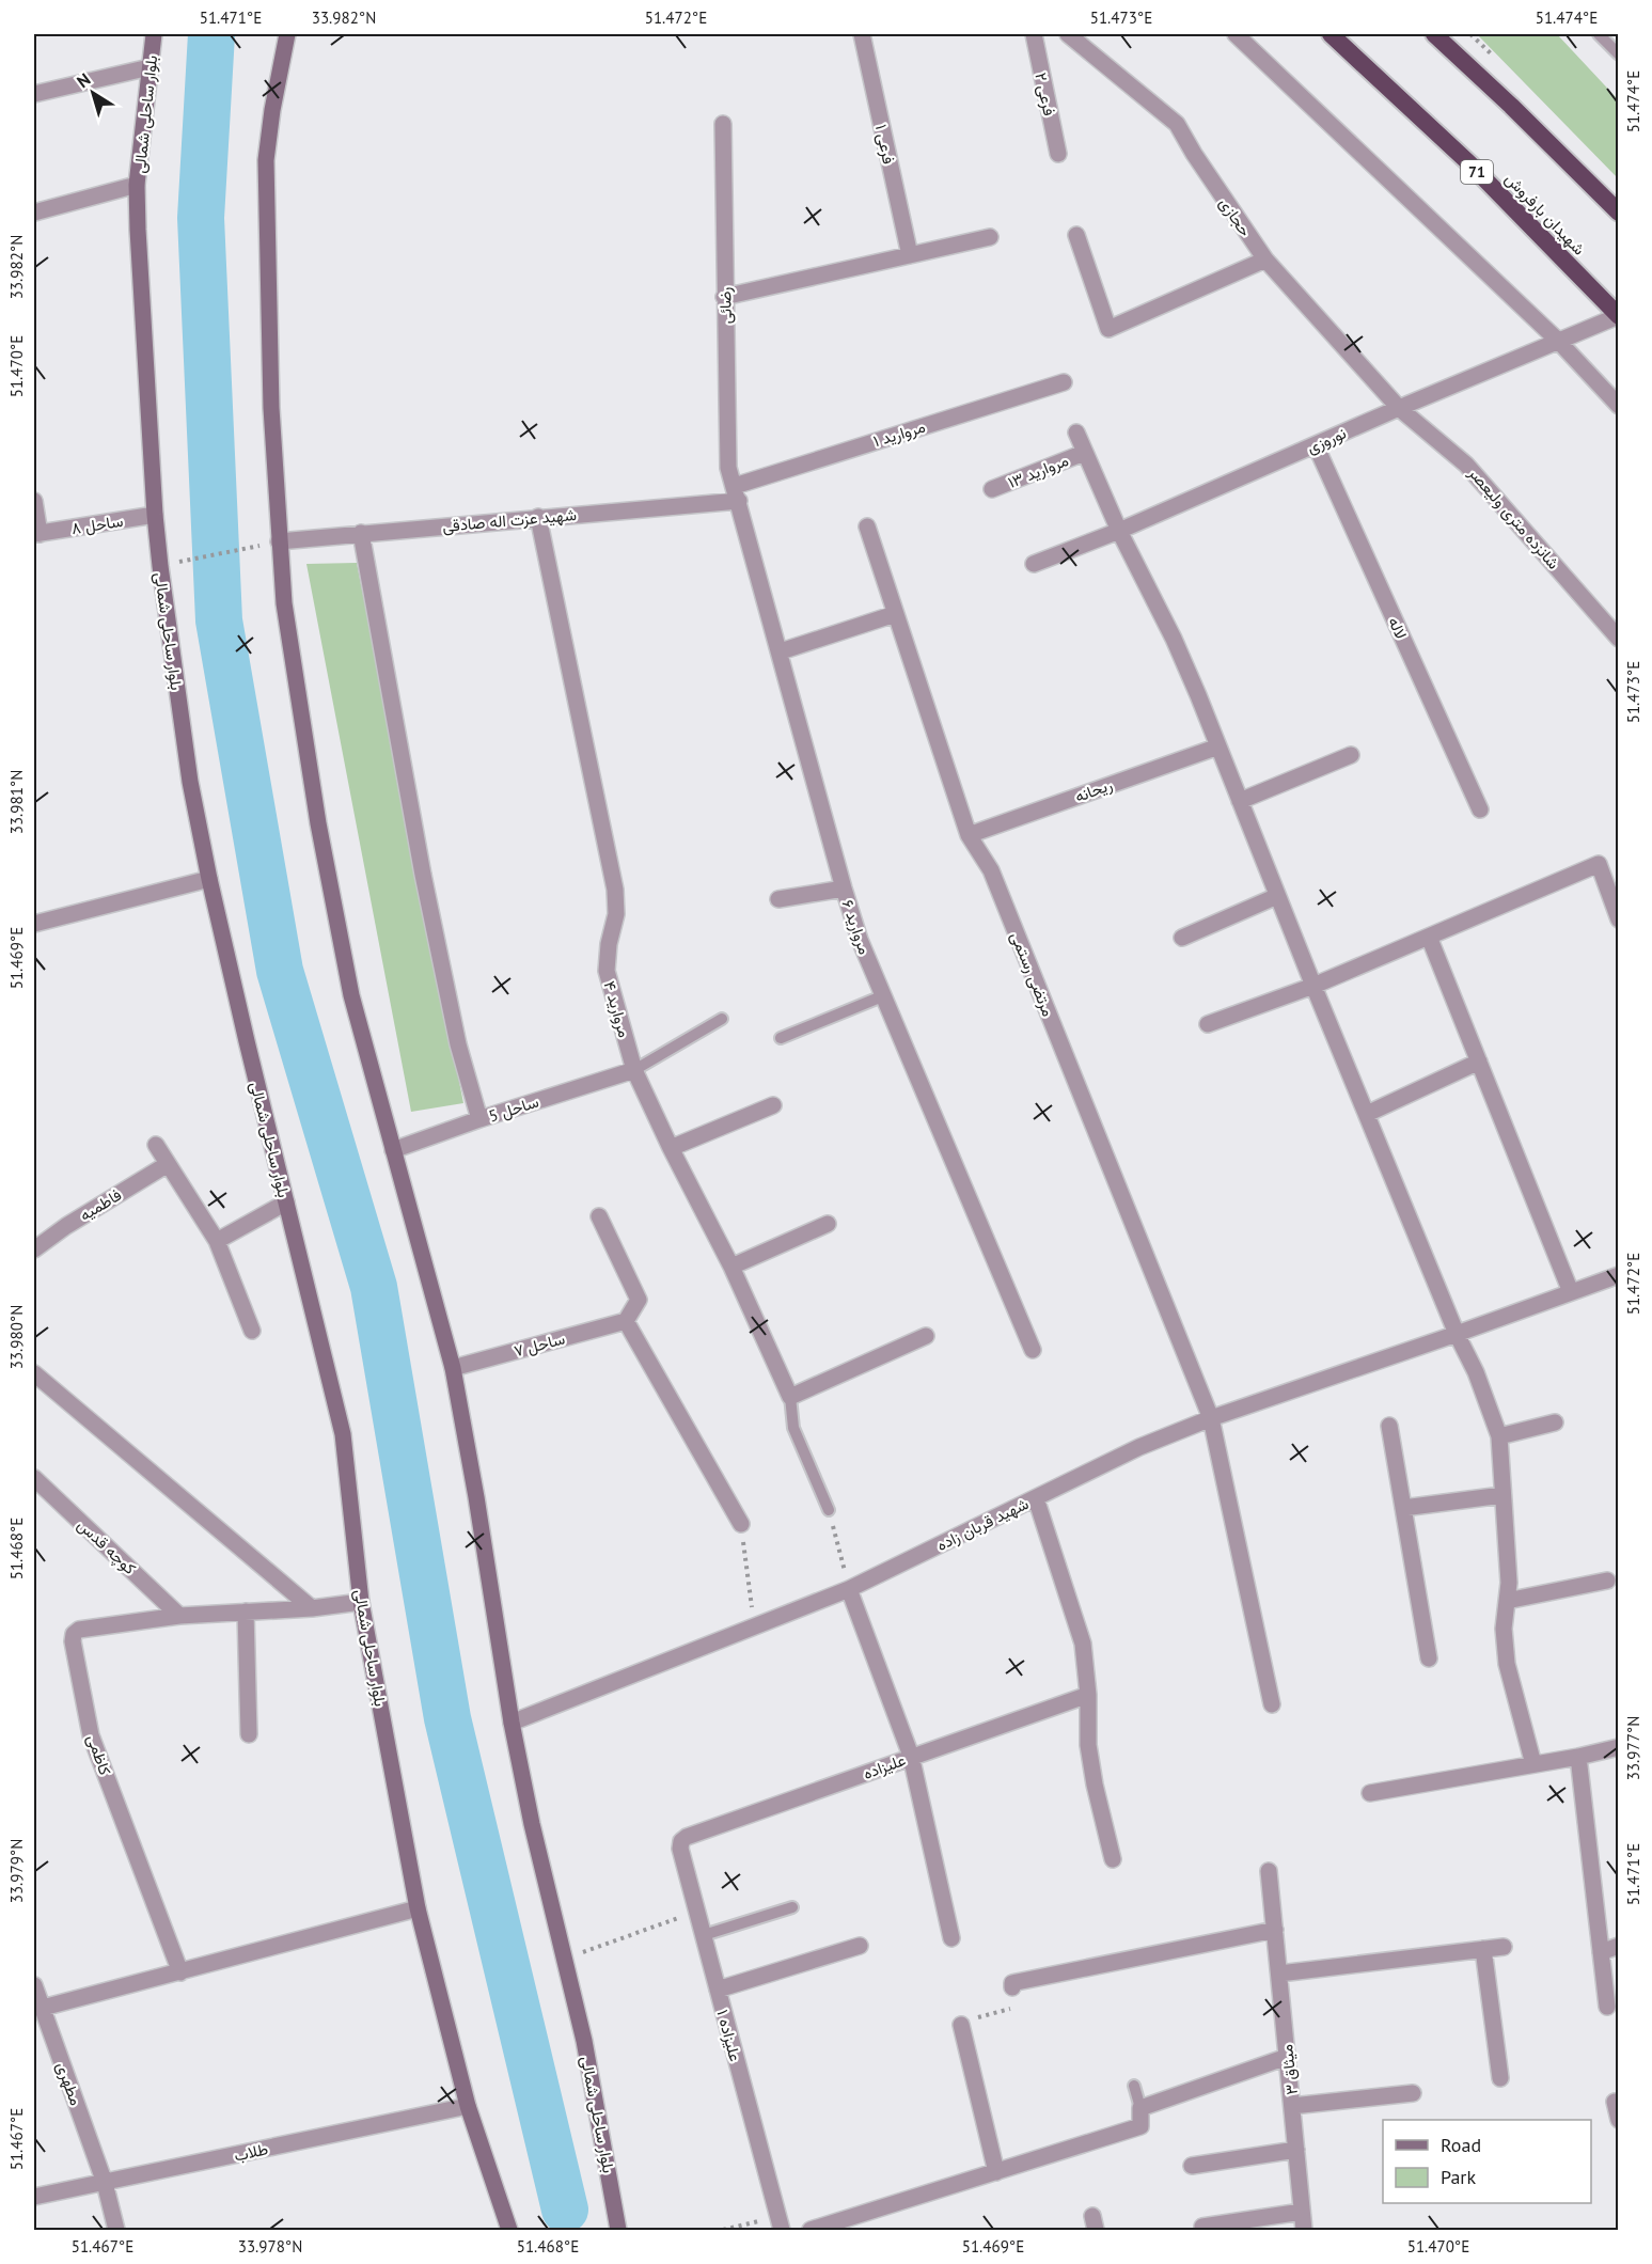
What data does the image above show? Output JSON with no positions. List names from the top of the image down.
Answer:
{
  "streets": {
    "highway": ["71", "شهیدان بارفروش"],
    "main road": ["بلوار ساحلی شمالی"],
    "street": [
      "فرعی ۲",
      "فرعی ۱",
      "حجازی",
      "رضائی",
      "مروارید ۱",
      "نوروزی",
      "مروارید ۱۳",
      "شانزده متری ولیعصر",
      "شهید عزت اله صادقی",
      "ساحل ۸",
      "لاله",
      "ریحانه",
      "مروارید ۶",
      "مرتضی رستمی",
      "مروارید ۴",
      "ساحل 5",
      "فاطمیه",
      "ساحل ۷",
      "شهید قربان زاده",
      "کوچه قدس",
      "کاظمی",
      "علیزاده",
      "علیزاده ۱",
      "میثاق ۳",
      "مطهری",
      "طلاب"
    ]
  },
  "crossings": [
    ["بلوار ساحلی شمالی", "شهید عزت اله صادقی"],
    ["بلوار ساحلی شمالی", "ساحل ۸"],
    ["بلوار ساحلی شمالی", "ساحل 5"],
    ["بلوار ساحلی شمالی", "ساحل ۷"],
    ["بلوار ساحلی شمالی", "شهید قربان زاده"],
    ["بلوار ساحلی شمالی", "طلاب"],
    ["شهیدان بارفروش", "نوروزی"],
    ["حجازی", "نوروزی"],
    ["حجازی", "شانزده متری ولیعصر"],
    ["رضائی", "مروارید ۱"],
    ["رضائی", "شهید عزت اله صادقی"],
    ["رضائی", "مروارید ۶"],
    ["مروارید ۱", "شهید عزت اله صادقی"],
    ["مروارید ۱", "مروارید ۶"],
    ["نوروزی", "شانزده متری ولیعصر"],
    ["نوروزی", "لاله"],
    ["شهید عزت اله صادقی", "مروارید ۶"],
    ["شهید عزت اله صادقی", "مروارید ۴"],
    ["ریحانه", "مرتضی رستمی"],
    ["مرتضی رستمی", "شهید قربان زاده"],
    ["مروارید ۴", "ساحل 5"],
    ["کوچه قدس", "کاظمی"],
    ["علیزاده", "علیزاده ۱"],
    ["مطهری", "طلاب"]
  ],
  "legend": ["Road", "Park"],
  "north": "top left",
  "coordinates": [
    "51.471°E",
    "33.982°N",
    "51.472°E",
    "51.473°E",
    "51.474°E",
    "51.470°E",
    "33.981°N",
    "51.469°E",
    "33.980°N",
    "51.468°E",
    "33.977°N",
    "33.979°N",
    "51.467°E",
    "33.978°N"
  ]
}
